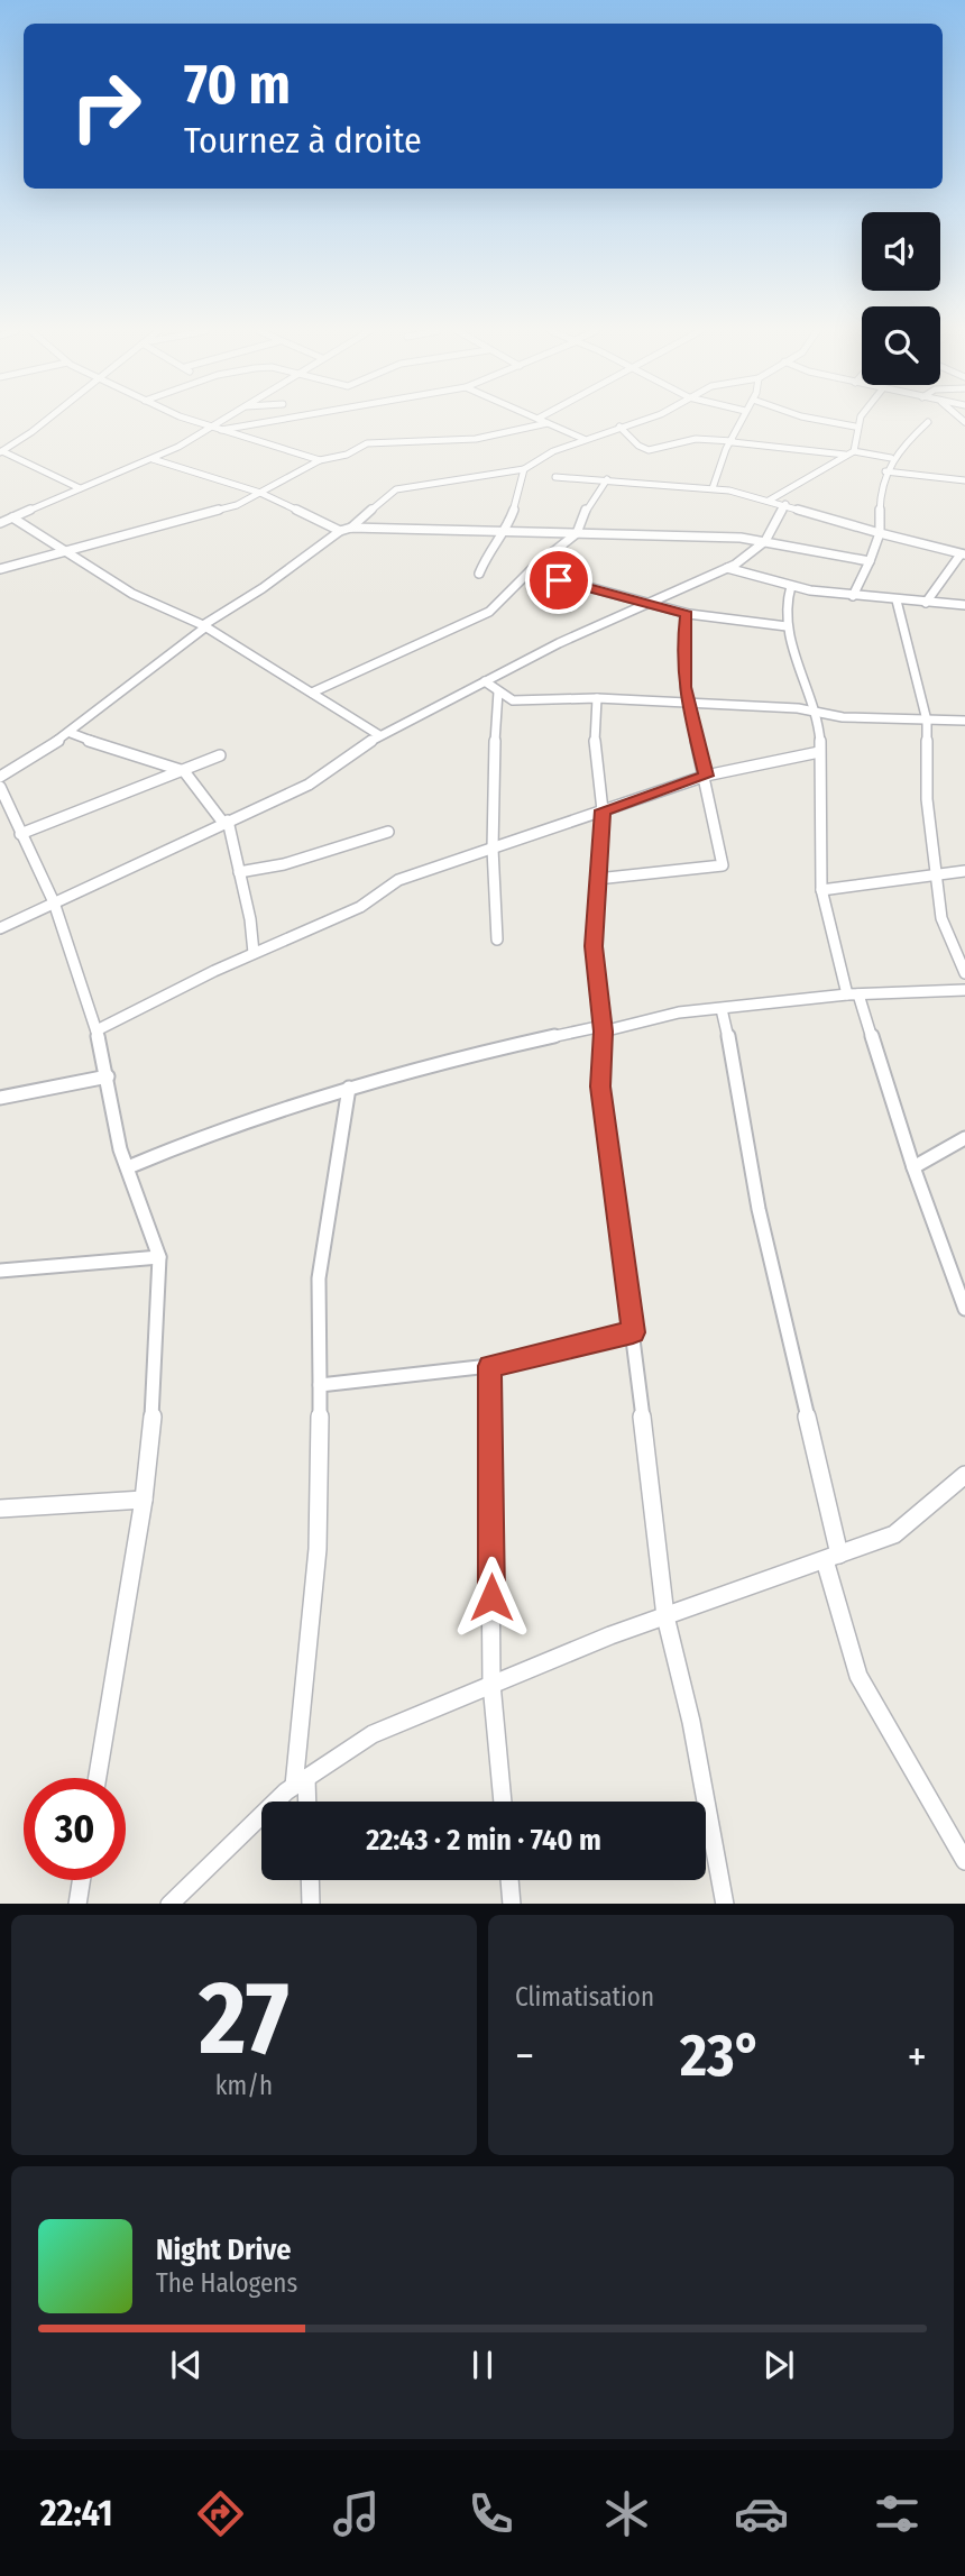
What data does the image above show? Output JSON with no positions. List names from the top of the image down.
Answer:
{
  "page": {
    "turn": ["70 m", "Tournez à droite"],
    "limit": "30",
    "trip": "22:43 · 2 min · 740 m",
    "tile": [
      ["27", "km/h"],
      "Climatisation"
    ],
    "heat": ["−", "23°", "+"],
    "song": ["Night Drive", "The Halogens"],
    "tabs": "22:41"
  }
}
